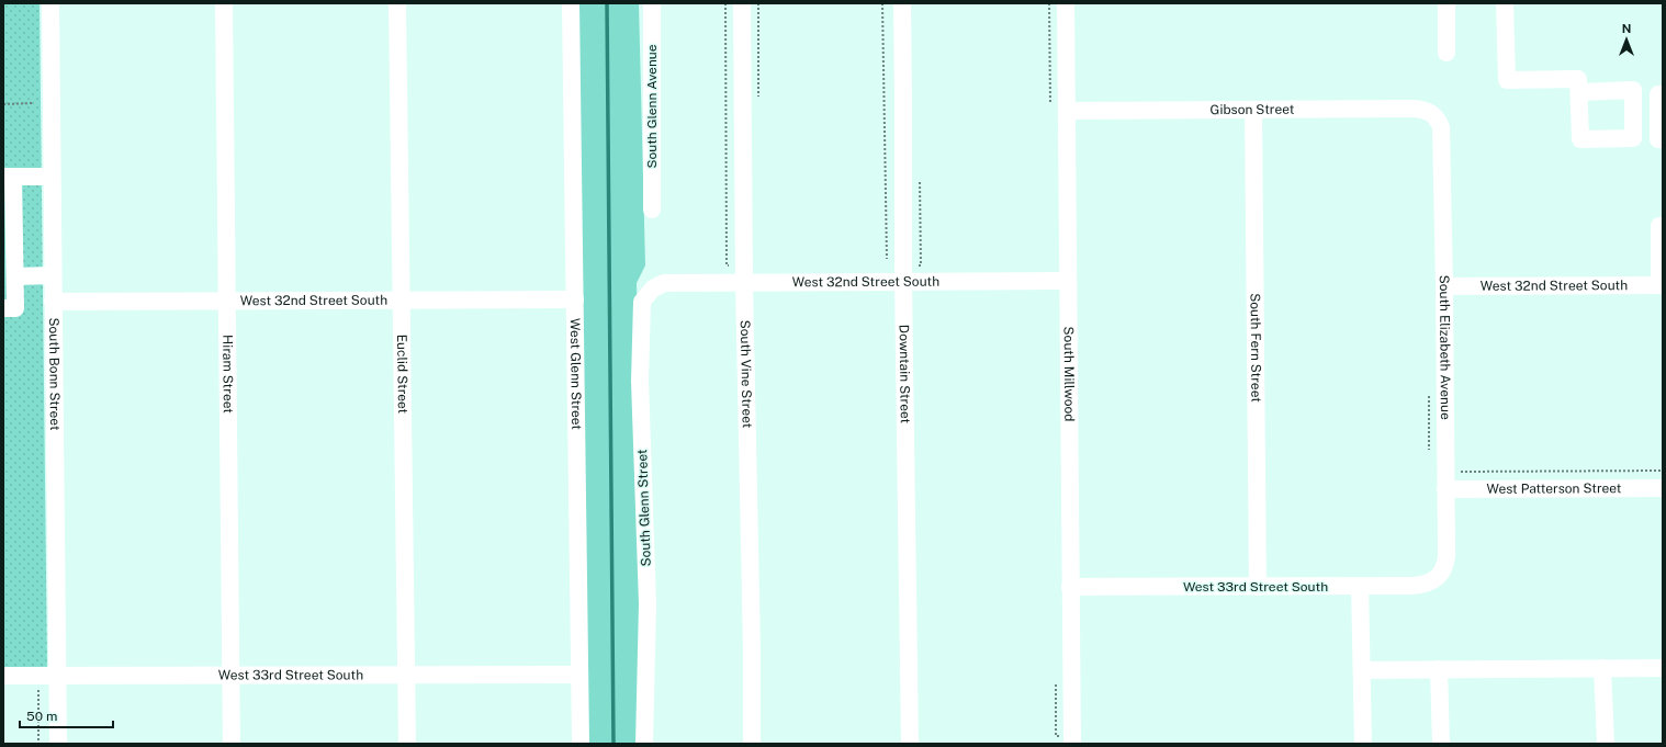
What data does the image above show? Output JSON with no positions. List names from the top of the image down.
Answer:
{
  "streets": {
    "street": [
      "South Glenn Avenue",
      "Gibson Street",
      "West 32nd Street South",
      "South Fern Street",
      "South Elizabeth Avenue",
      "South Bonn Street",
      "West Glenn Street",
      "Hiram Street",
      "Euclid Street",
      "South Vine Street",
      "Downtain Street",
      "South Millwood",
      "West Patterson Street",
      "South Glenn Street",
      "West 33rd Street South"
    ]
  },
  "crossings": [
    ["Gibson Street", "South Fern Street"],
    ["Gibson Street", "South Elizabeth Avenue"],
    ["Gibson Street", "South Millwood"],
    ["West 32nd Street South", "South Elizabeth Avenue"],
    ["West 32nd Street South", "South Bonn Street"],
    ["West 32nd Street South", "West Glenn Street"],
    ["West 32nd Street South", "Hiram Street"],
    ["West 32nd Street South", "Euclid Street"],
    ["West 32nd Street South", "South Vine Street"],
    ["West 32nd Street South", "Downtain Street"],
    ["West 32nd Street South", "South Millwood"],
    ["West 32nd Street South", "South Glenn Street"],
    ["South Fern Street", "West 33rd Street South"],
    ["South Elizabeth Avenue", "West Patterson Street"],
    ["South Elizabeth Avenue", "West 33rd Street South"],
    ["South Bonn Street", "West 33rd Street South"],
    ["West Glenn Street", "West 33rd Street South"],
    ["Hiram Street", "West 33rd Street South"],
    ["Euclid Street", "West 33rd Street South"],
    ["South Millwood", "West 33rd Street South"]
  ],
  "scale_bar": "50 m",
  "north": "top"
}
